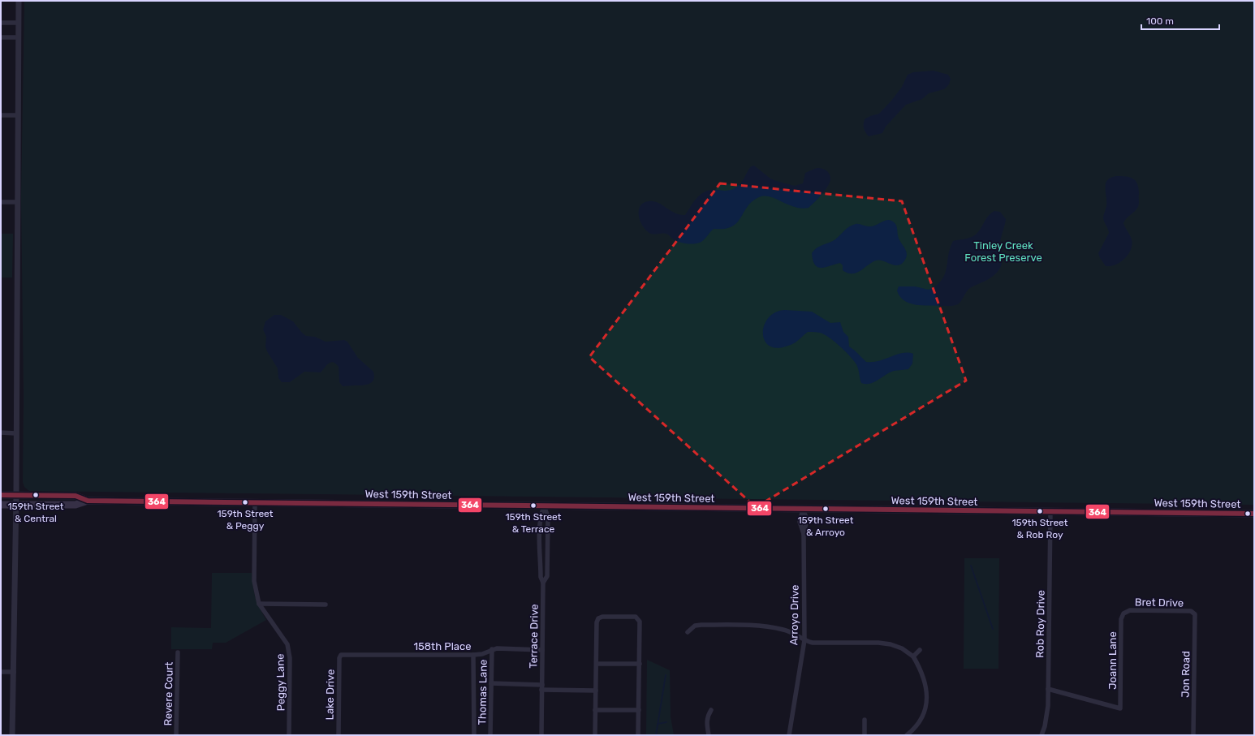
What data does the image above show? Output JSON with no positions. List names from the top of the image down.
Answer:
{
  "streets": {
    "main road": ["West 159th Street"],
    "street": [
      "Bret Drive",
      "Arroyo Drive",
      "Rob Roy Drive",
      "Terrace Drive",
      "158th Place",
      "Joann Lane",
      "Jon Road",
      "Peggy Lane",
      "Thomas Lane",
      "Revere Court",
      "Lake Drive"
    ]
  },
  "crossings": [
    ["West 159th Street", "Arroyo Drive"],
    ["West 159th Street", "Rob Roy Drive"],
    ["West 159th Street", "Terrace Drive"],
    ["West 159th Street", "Peggy Lane"],
    ["Bret Drive", "Joann Lane"],
    ["Bret Drive", "Jon Road"],
    ["Rob Roy Drive", "Joann Lane"],
    ["Terrace Drive", "158th Place"],
    ["158th Place", "Thomas Lane"],
    ["158th Place", "Lake Drive"]
  ],
  "parks": ["Tinley Creek Forest Preserve"],
  "places": [
    "159th Street & Central",
    "159th Street & Peggy",
    "159th Street & Terrace",
    "159th Street & Arroyo",
    "159th Street & Rob Roy"
  ],
  "lines": ["transit line 364"],
  "scale_bar": "100 m"
}
